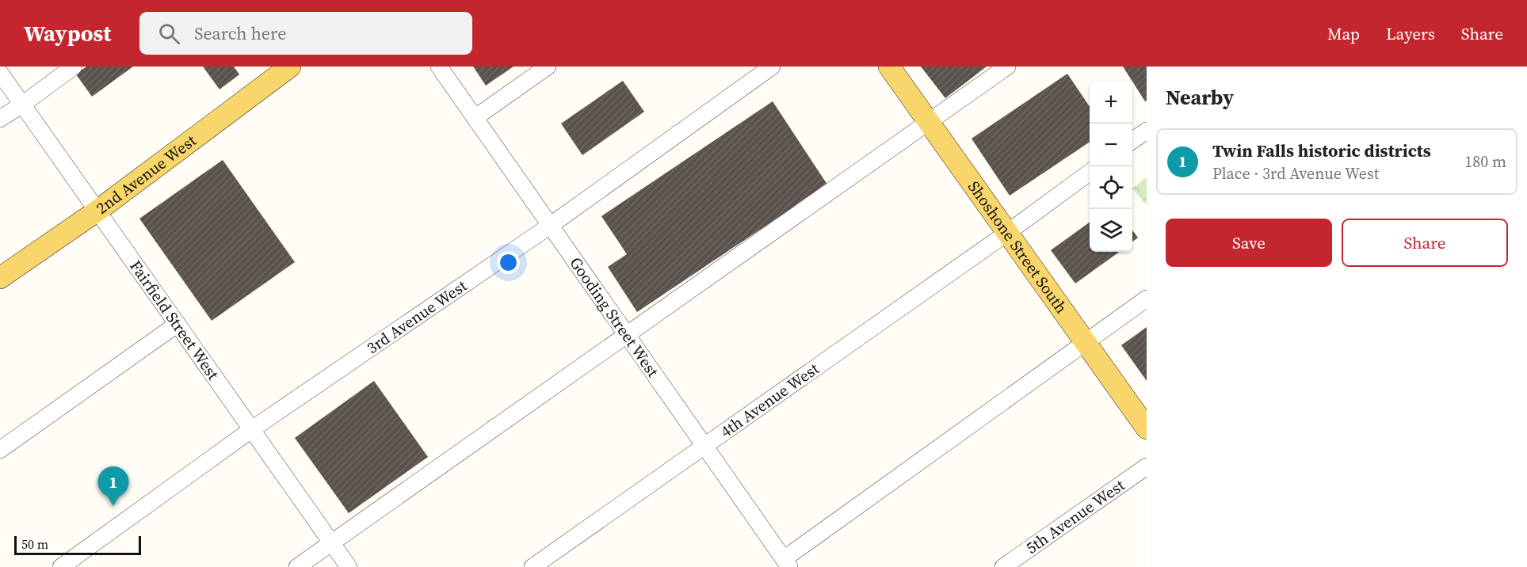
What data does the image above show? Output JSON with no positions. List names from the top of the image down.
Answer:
{
  "streets": {
    "main road": ["2nd Avenue West", "Shoshone Street South"],
    "street": [
      "3rd Avenue West",
      "Gooding Street West",
      "Fairfield Street West",
      "4th Avenue West",
      "5th Avenue West"
    ]
  },
  "crossings": [
    ["2nd Avenue West", "Fairfield Street West"],
    ["Shoshone Street South", "4th Avenue West"],
    ["3rd Avenue West", "Gooding Street West"],
    ["3rd Avenue West", "Fairfield Street West"],
    ["Gooding Street West", "4th Avenue West"]
  ],
  "scale_bar": "50 m",
  "page": {
    "header": "Waypost",
    "search": "Search here",
    "nav": ["Map", "Layers", "Share"],
    "heading": "Nearby",
    "map_buttons": ["+", "−"],
    "list": [
      {
        "mark": "1",
        "name": "Twin Falls historic districts",
        "note": "Place · 3rd Avenue West",
        "value": "180 m"
      }
    ],
    "buttons": ["Save", "Share"],
    "pins": "1",
    "scale": "50 m"
  }
}
